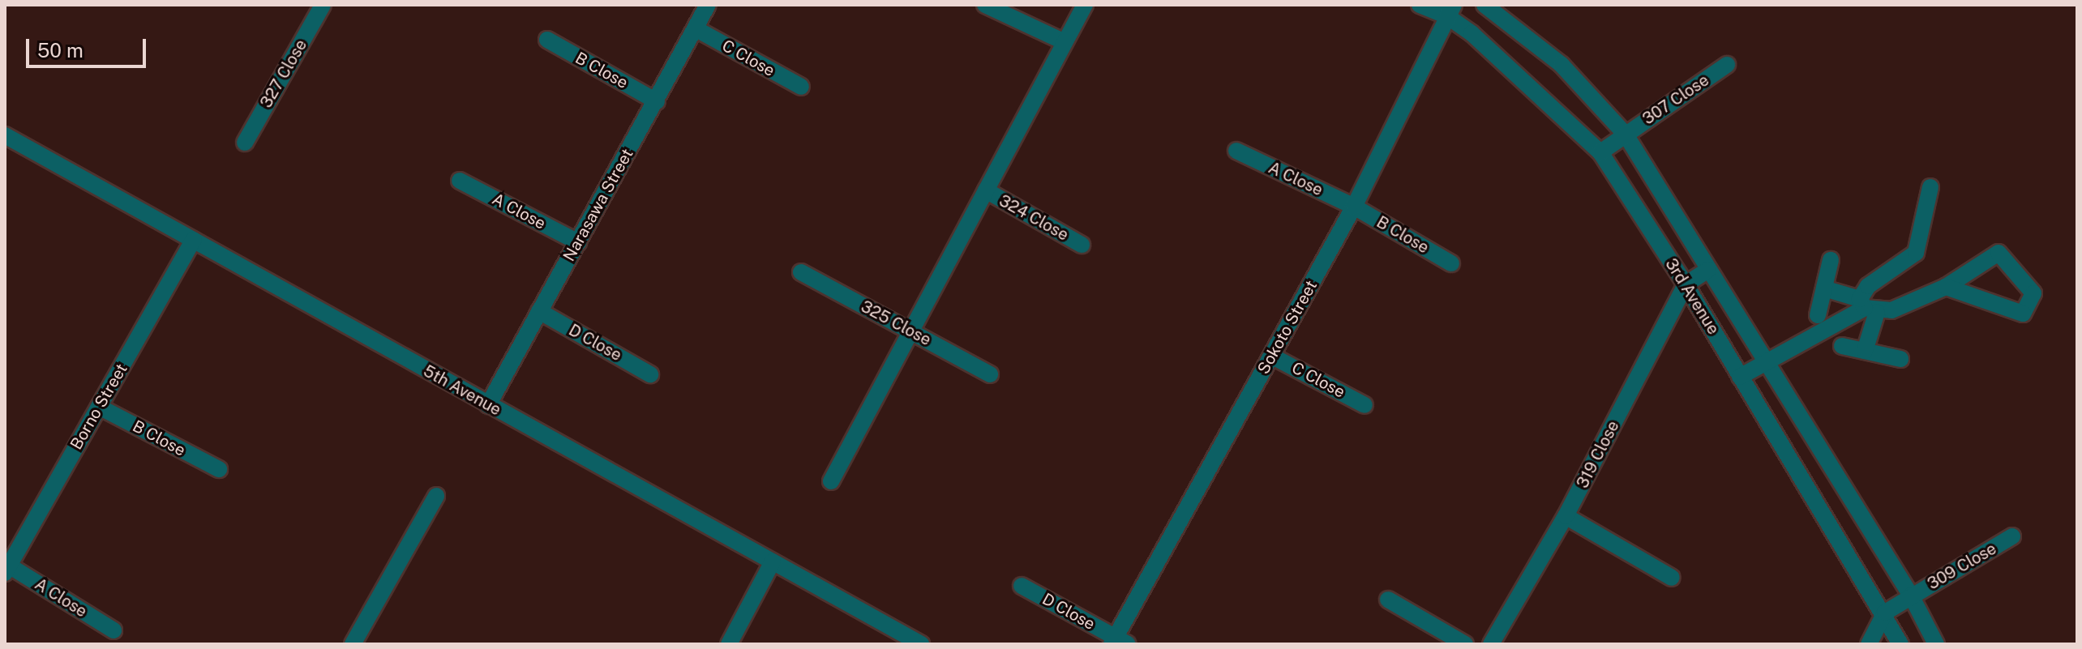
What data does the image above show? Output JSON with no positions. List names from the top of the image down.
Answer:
{
  "streets": {
    "street": [
      "C Close",
      "B Close",
      "327 Close",
      "307 Close",
      "A Close",
      "Narasawa Street",
      "324 Close",
      "3rd Avenue",
      "325 Close",
      "Sokoto Street",
      "D Close",
      "5th Avenue",
      "Borno Street",
      "319 Close",
      "309 Close"
    ]
  },
  "crossings": [
    ["C Close", "Narasawa Street"],
    ["C Close", "Sokoto Street"],
    ["B Close", "A Close"],
    ["B Close", "Narasawa Street"],
    ["B Close", "Sokoto Street"],
    ["B Close", "Borno Street"],
    ["307 Close", "3rd Avenue"],
    ["A Close", "Narasawa Street"],
    ["A Close", "Sokoto Street"],
    ["A Close", "Borno Street"],
    ["Narasawa Street", "D Close"],
    ["Narasawa Street", "5th Avenue"],
    ["3rd Avenue", "Sokoto Street"],
    ["3rd Avenue", "319 Close"],
    ["3rd Avenue", "309 Close"],
    ["Sokoto Street", "D Close"],
    ["5th Avenue", "Borno Street"]
  ],
  "scale_bar": "50 m"
}
